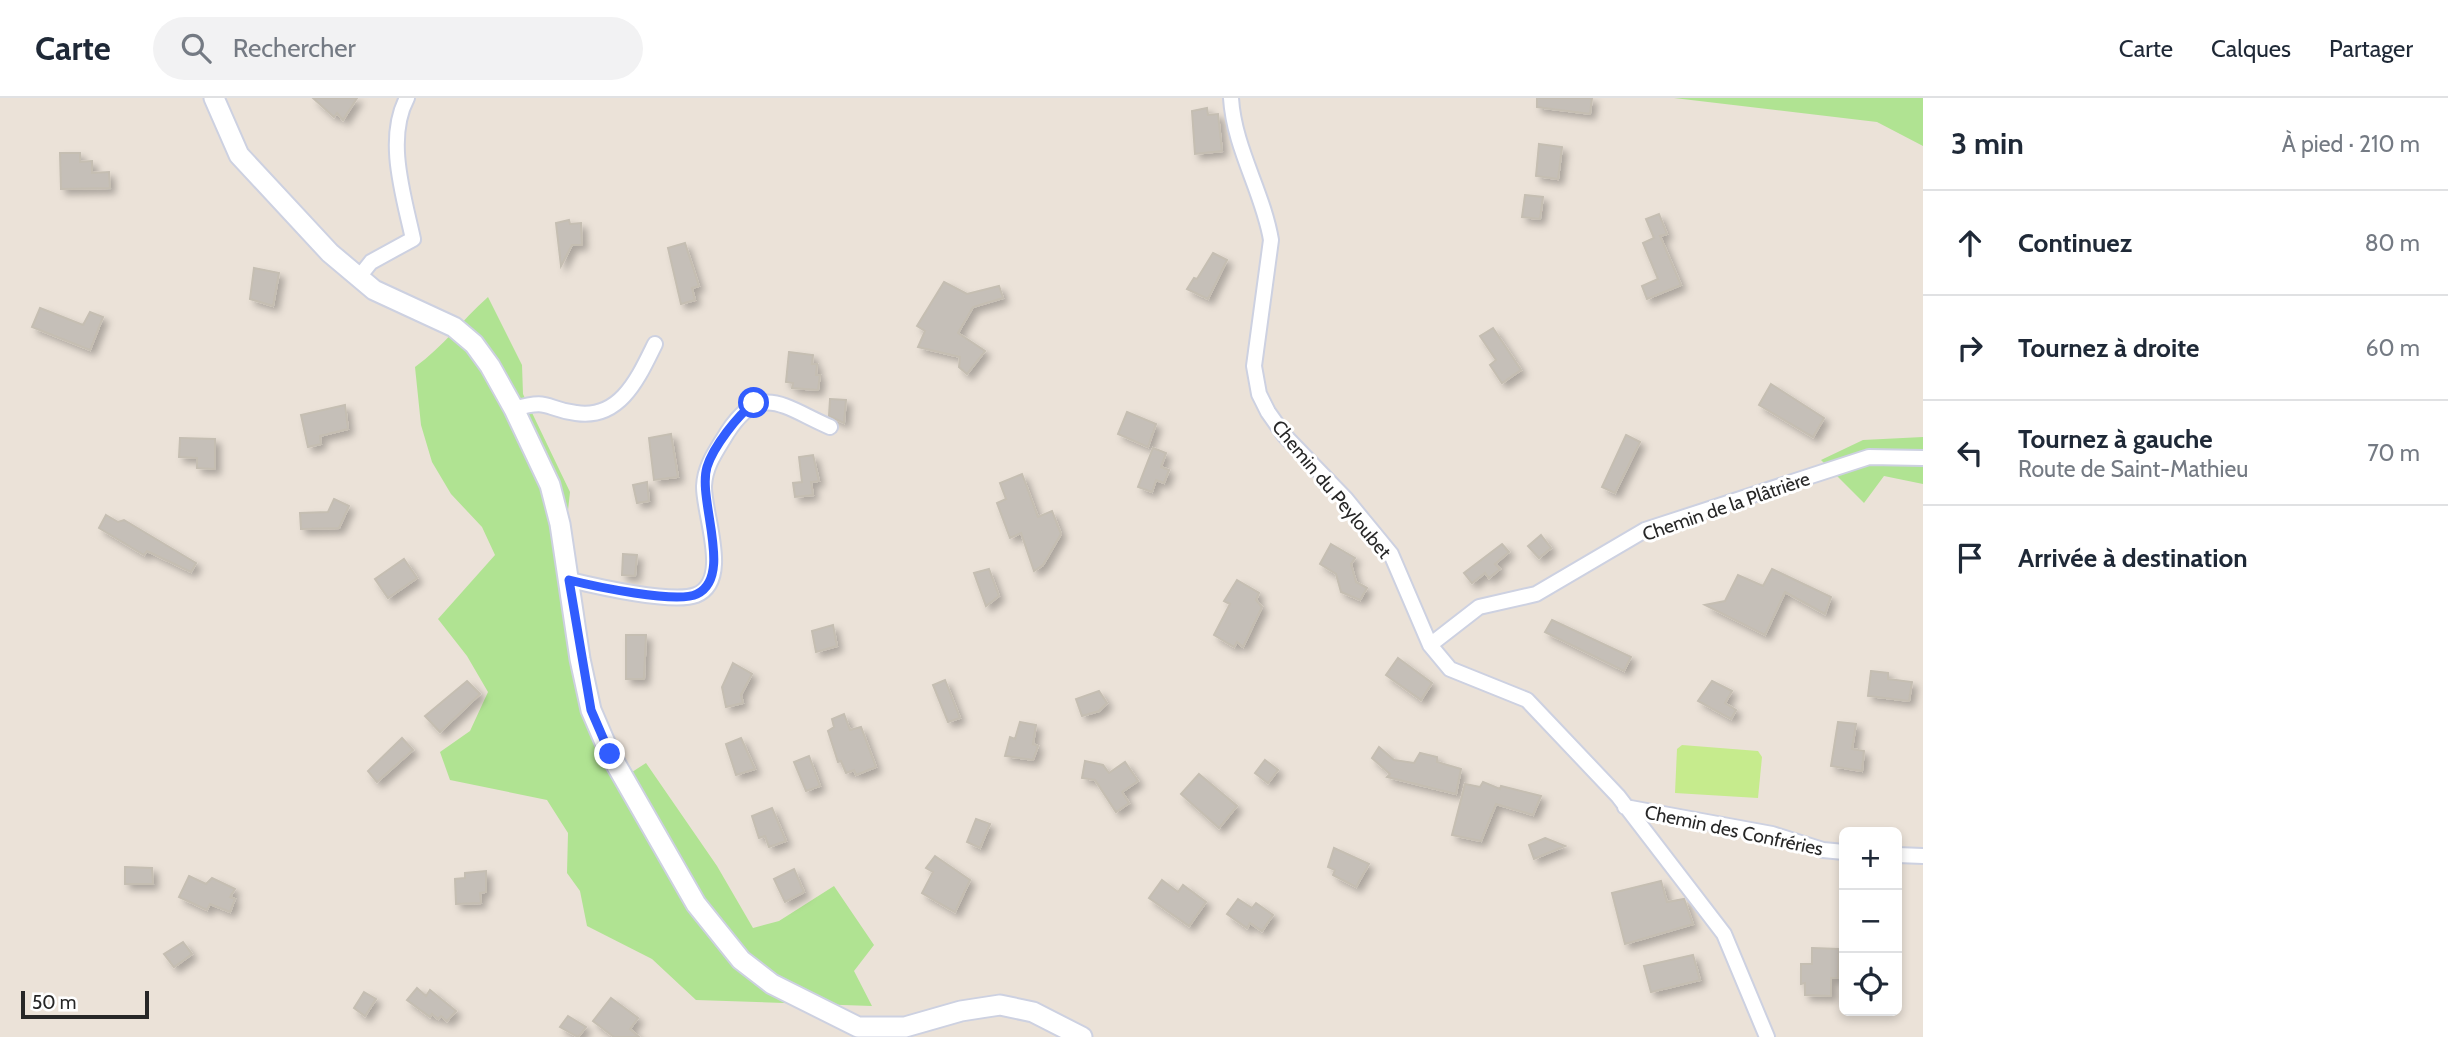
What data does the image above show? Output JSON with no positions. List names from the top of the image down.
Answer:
{
  "streets": {
    "street": ["Chemin du Peyloubet", "Chemin de la Plâtrière", "Chemin des Confréries"]
  },
  "crossings": [
    ["Chemin du Peyloubet", "Chemin de la Plâtrière"],
    ["Chemin du Peyloubet", "Chemin des Confréries"]
  ],
  "scale_bar": "50 m",
  "page": {
    "header": "Carte",
    "search": "Rechercher",
    "nav": ["Carte", "Calques", "Partager"],
    "heading": ["3 min", "À pied · 210 m"],
    "list": [
      ["Continuez", "80 m"],
      ["Tournez à droite", "60 m"],
      ["Tournez à gauche", "Route de Saint-Mathieu", "70 m"],
      "Arrivée à destination"
    ],
    "map_buttons": ["+", "−"],
    "scale": "50 m"
  }
}
